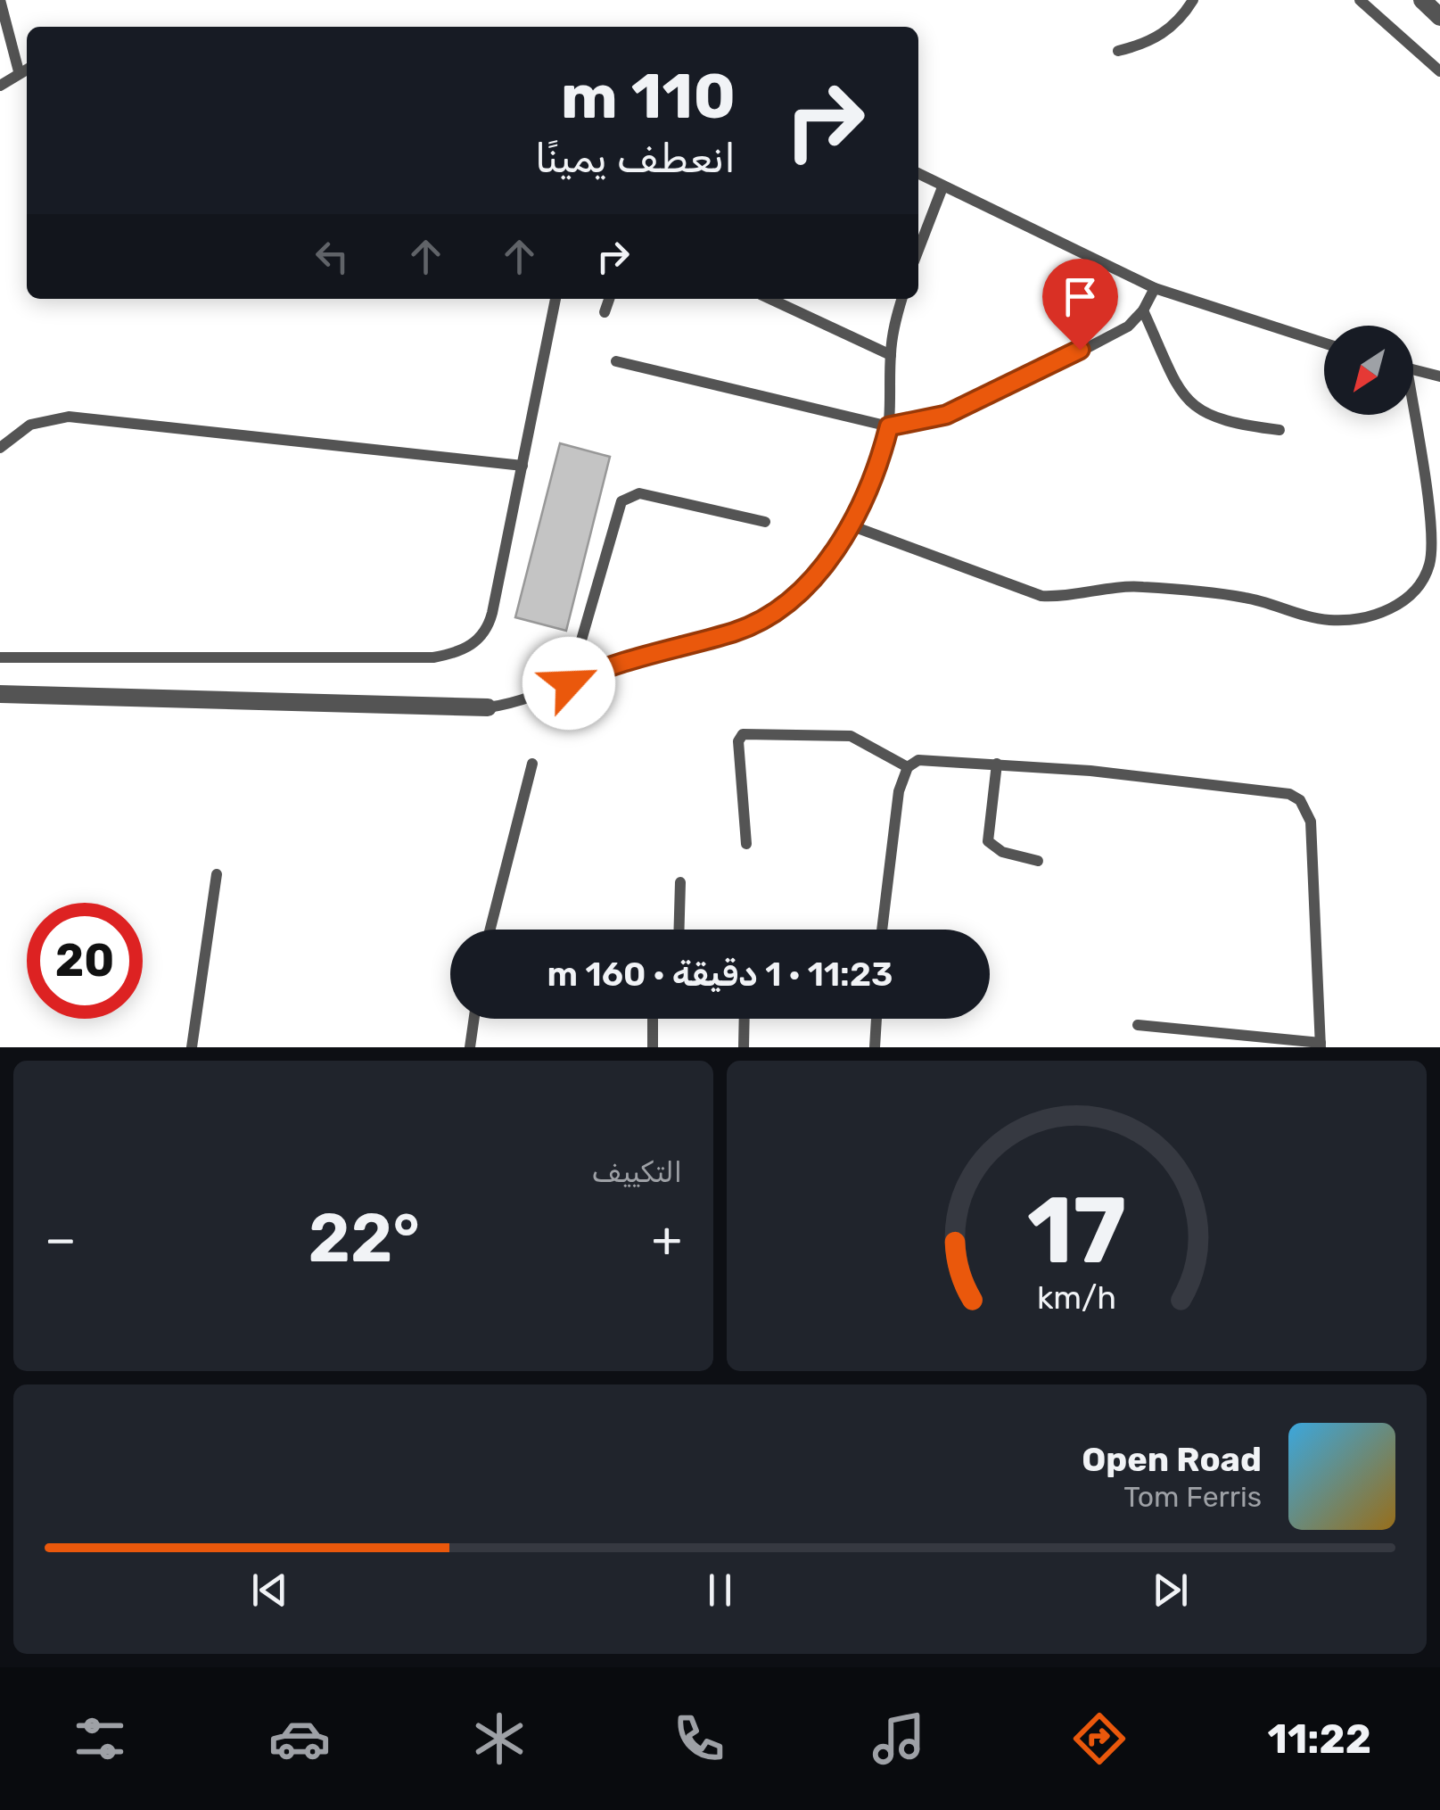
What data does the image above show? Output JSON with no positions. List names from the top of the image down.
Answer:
{
  "north": "bottom left",
  "page": {
    "turn": ["110 m", "انعطف يمينًا"],
    "limit": "20",
    "trip": "11:23 · 1 دقيقة · 160 m",
    "tile": "التكييف",
    "heat": ["−", "22°", "+"],
    "song": ["Open Road", "Tom Ferris"],
    "tabs": "11:22",
    "gauge": ["17", "km/h"]
  }
}
